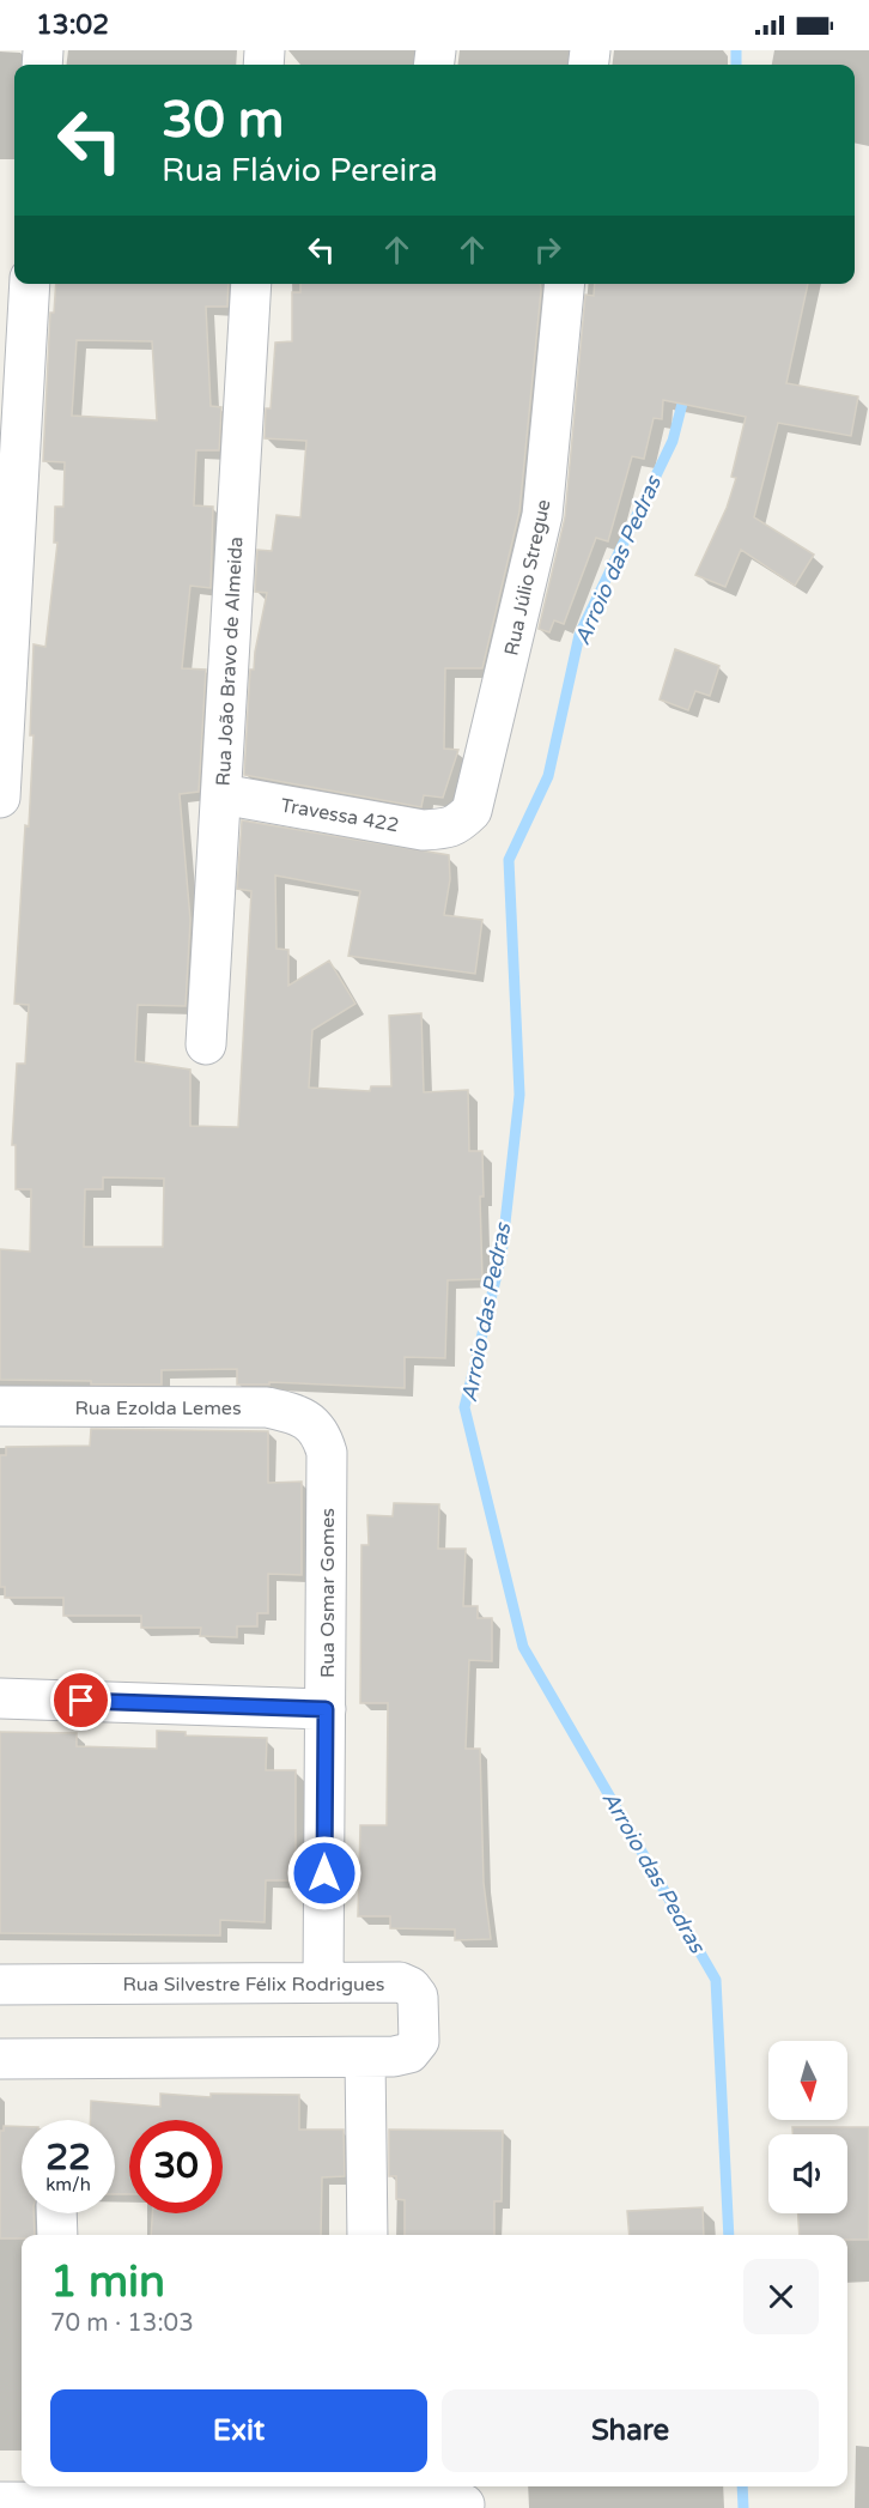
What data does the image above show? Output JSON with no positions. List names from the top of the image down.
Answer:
{
  "streets": {
    "street": [
      "Rua Júlio Stregue",
      "Rua João Bravo de Almeida",
      "Travessa 422",
      "Rua Ezolda Lemes",
      "Rua Osmar Gomes",
      "Rua Silvestre Félix Rodrigues"
    ]
  },
  "crossings": [
    ["Rua Júlio Stregue", "Travessa 422"],
    ["Rua João Bravo de Almeida", "Travessa 422"],
    ["Rua Ezolda Lemes", "Rua Osmar Gomes"],
    ["Rua Osmar Gomes", "Rua Silvestre Félix Rodrigues"]
  ],
  "water": ["Arroio das Pedras"],
  "north": "bottom",
  "page": {
    "status": "13:02",
    "turn": ["30 m", "Rua Flávio Pereira"],
    "speed": "22 km/h",
    "limit": "30",
    "heading": ["1 min", "70 m · 13:03"],
    "buttons": ["Exit", "Share"]
  }
}
